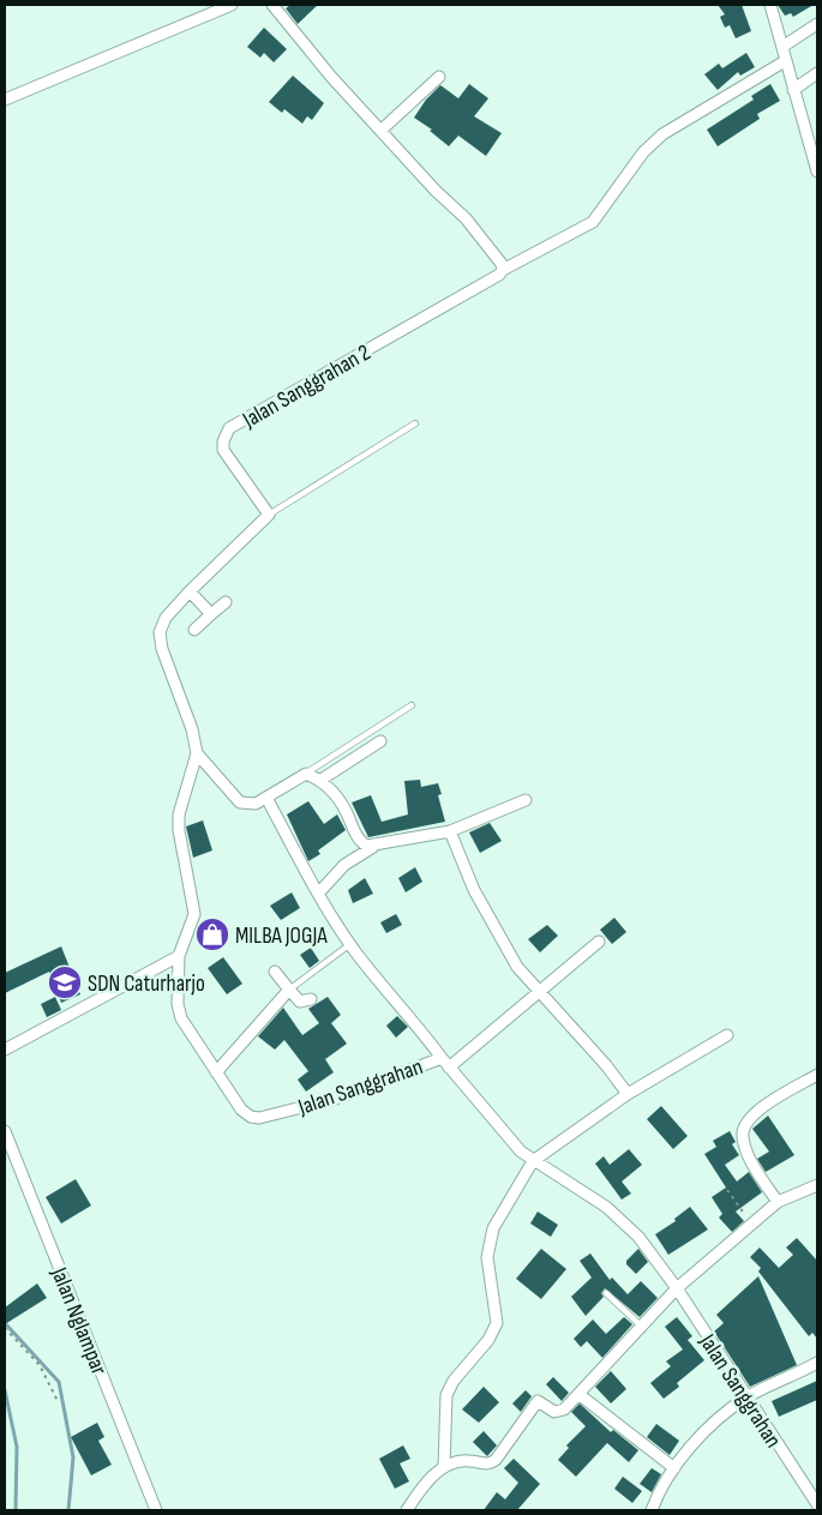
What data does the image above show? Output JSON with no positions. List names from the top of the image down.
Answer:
{
  "streets": {
    "street": ["Jalan Sanggrahan 2", "Jalan Sanggrahan", "Jalan Nglampar"]
  },
  "places": {
    "shop": ["MILBA JOGJA"],
    "school or university": ["SDN Caturharjo"]
  }
}
